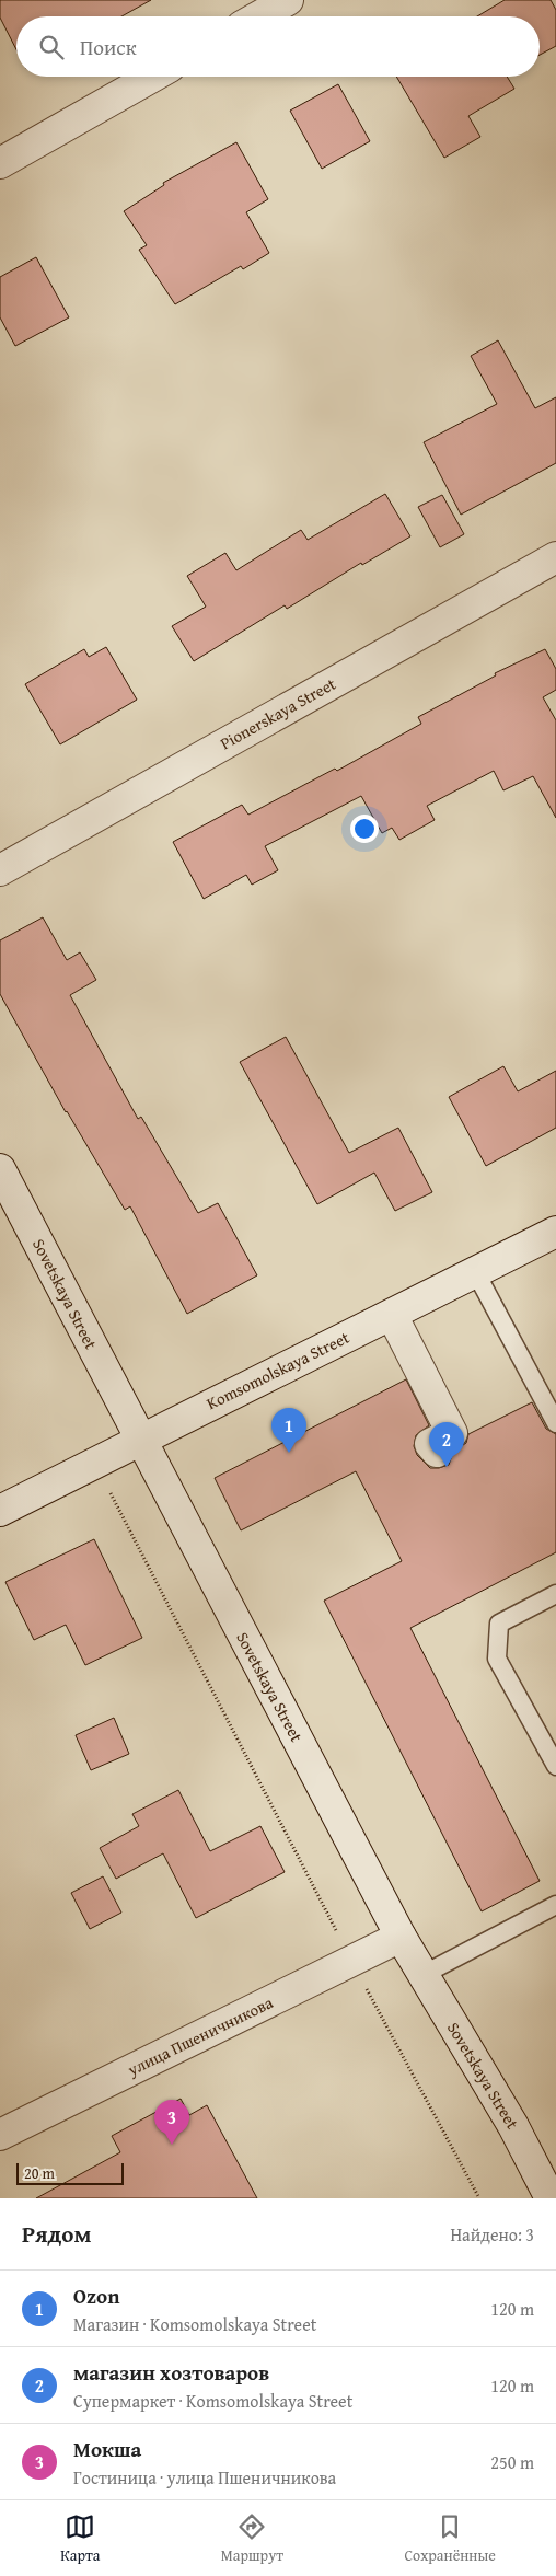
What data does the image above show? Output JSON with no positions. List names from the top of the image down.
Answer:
{
  "streets": {
    "street": [
      "Pionerskaya Street",
      "Sovetskaya Street",
      "Komsomolskaya Street",
      "улица Пшеничникова"
    ]
  },
  "crossings": [
    ["Sovetskaya Street", "Komsomolskaya Street"],
    ["Sovetskaya Street", "улица Пшеничникова"]
  ],
  "scale_bar": "20 m",
  "page": {
    "search": "Поиск",
    "pins": ["1", "2", "3"],
    "scale": "20 m",
    "heading": ["Рядом", "Найдено: 3"],
    "list": [
      {
        "mark": "1",
        "name": "Ozon",
        "note": "Магазин · Komsomolskaya Street",
        "value": "120 m"
      },
      {
        "mark": "2",
        "name": "магазин хозтоваров",
        "note": "Супермаркет · Komsomolskaya Street",
        "value": "120 m"
      },
      {
        "mark": "3",
        "name": "Мокша",
        "note": "Гостиница · улица Пшеничникова",
        "value": "250 m"
      }
    ],
    "nav": ["Карта", "Маршрут", "Сохранённые"]
  }
}
